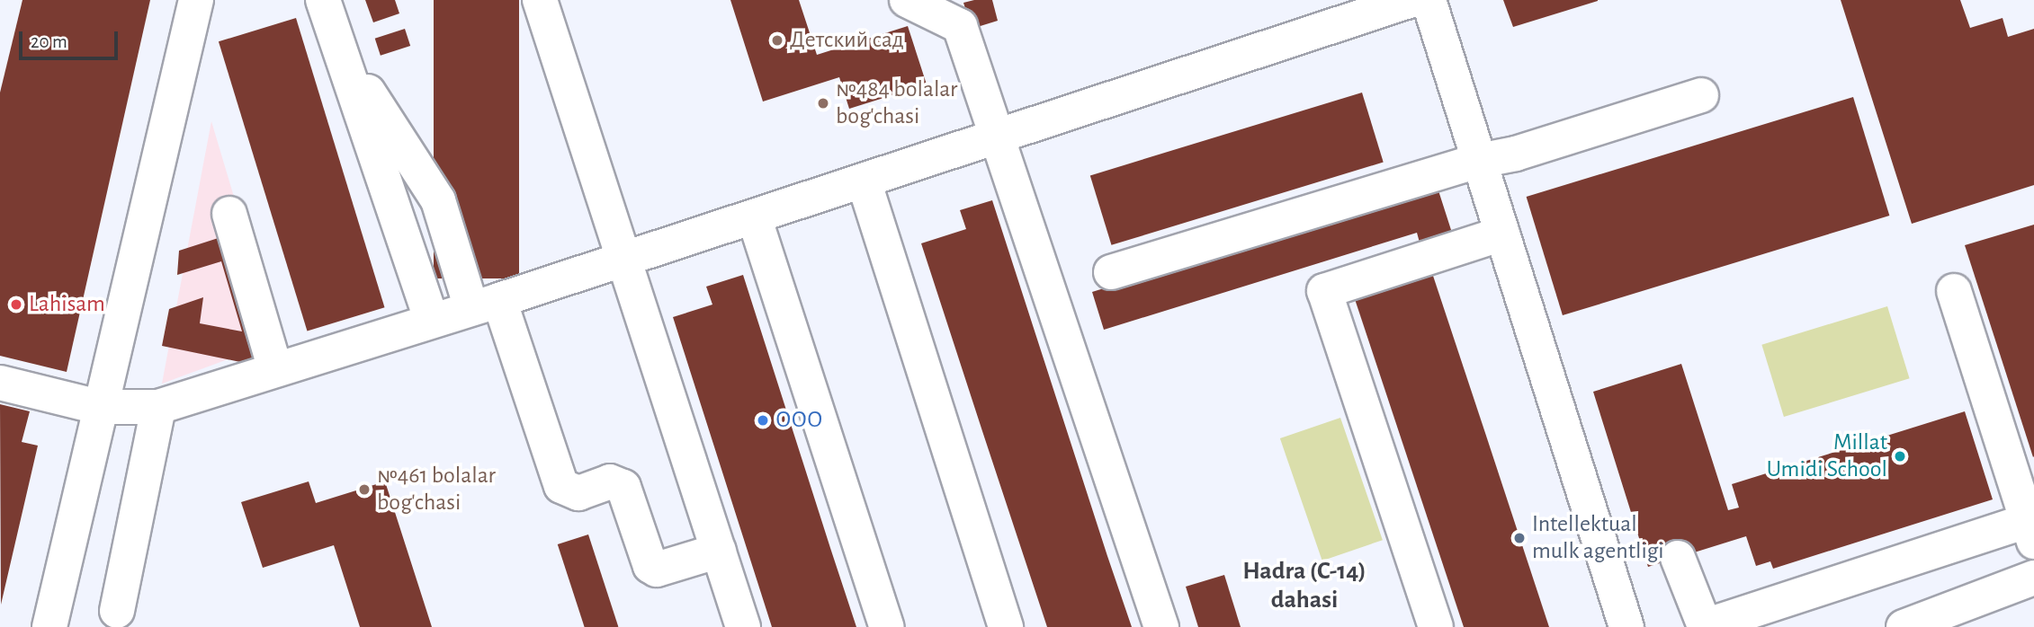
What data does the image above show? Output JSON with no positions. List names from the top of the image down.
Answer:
{
  "districts": ["Hadra (C-14) dahasi"],
  "places": [
    "Детский сад",
    "№484 bolalar bog'chasi",
    "Lahisam",
    "ООО",
    "Millat Umidi School",
    "№461 bolalar bog'chasi",
    "Intellektual mulk agentligi"
  ],
  "scale_bar": "20 m"
}
